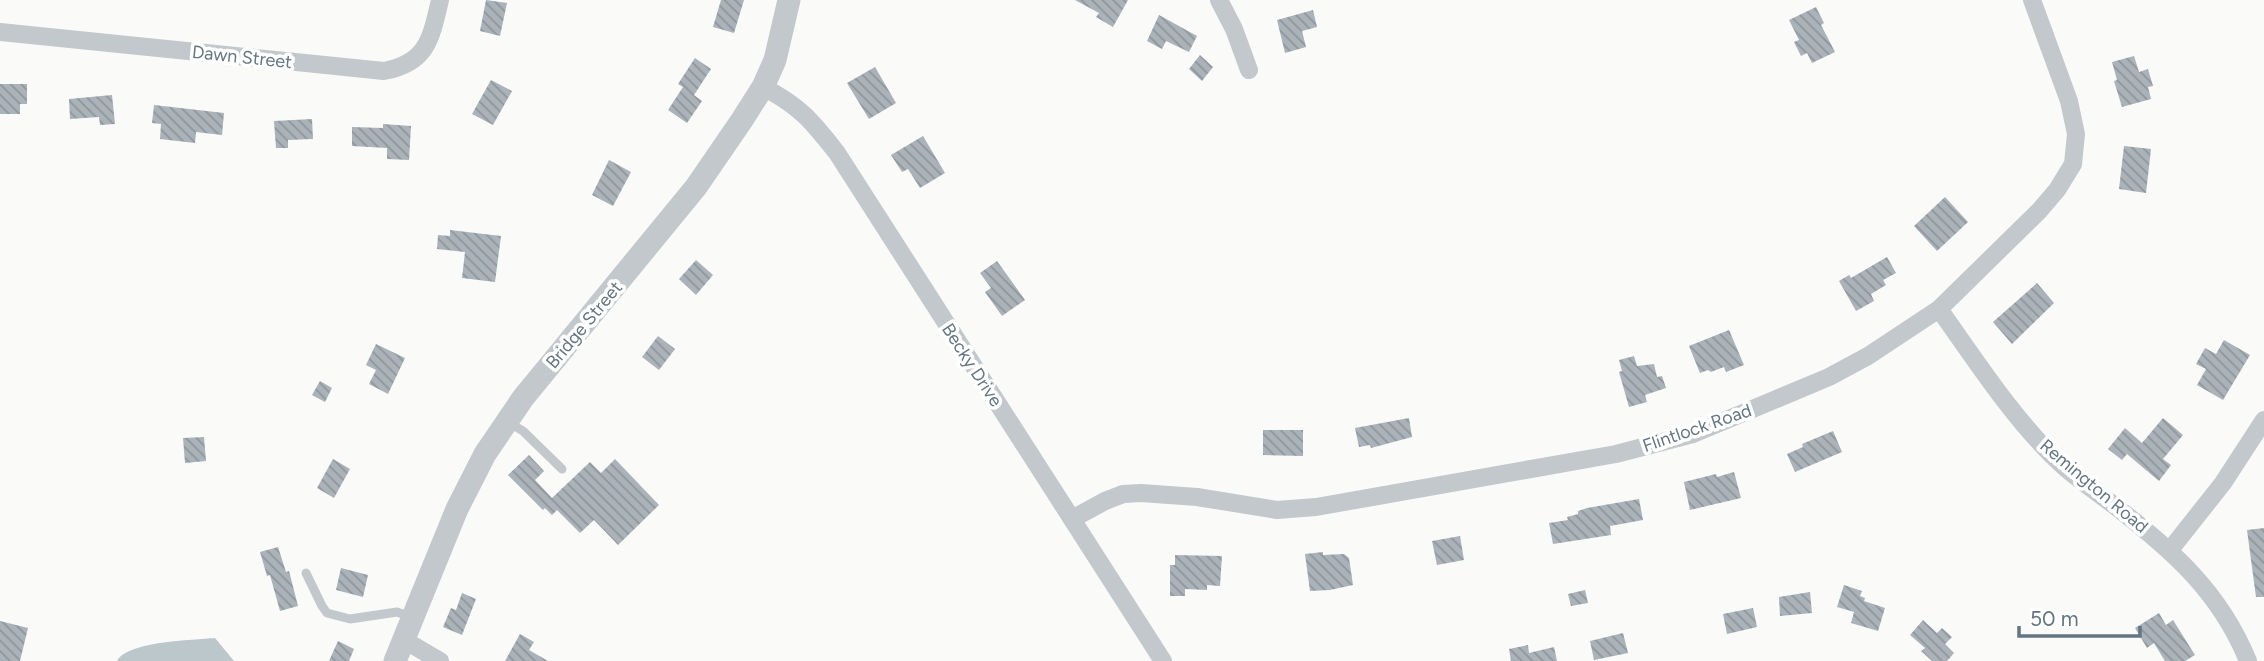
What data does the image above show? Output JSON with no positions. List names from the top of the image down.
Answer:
{
  "streets": {
    "street": [
      "Dawn Street",
      "Bridge Street",
      "Becky Drive",
      "Flintlock Road",
      "Remington Road"
    ]
  },
  "crossings": [
    ["Bridge Street", "Becky Drive"],
    ["Becky Drive", "Flintlock Road"],
    ["Flintlock Road", "Remington Road"]
  ],
  "scale_bar": "50 m"
}
